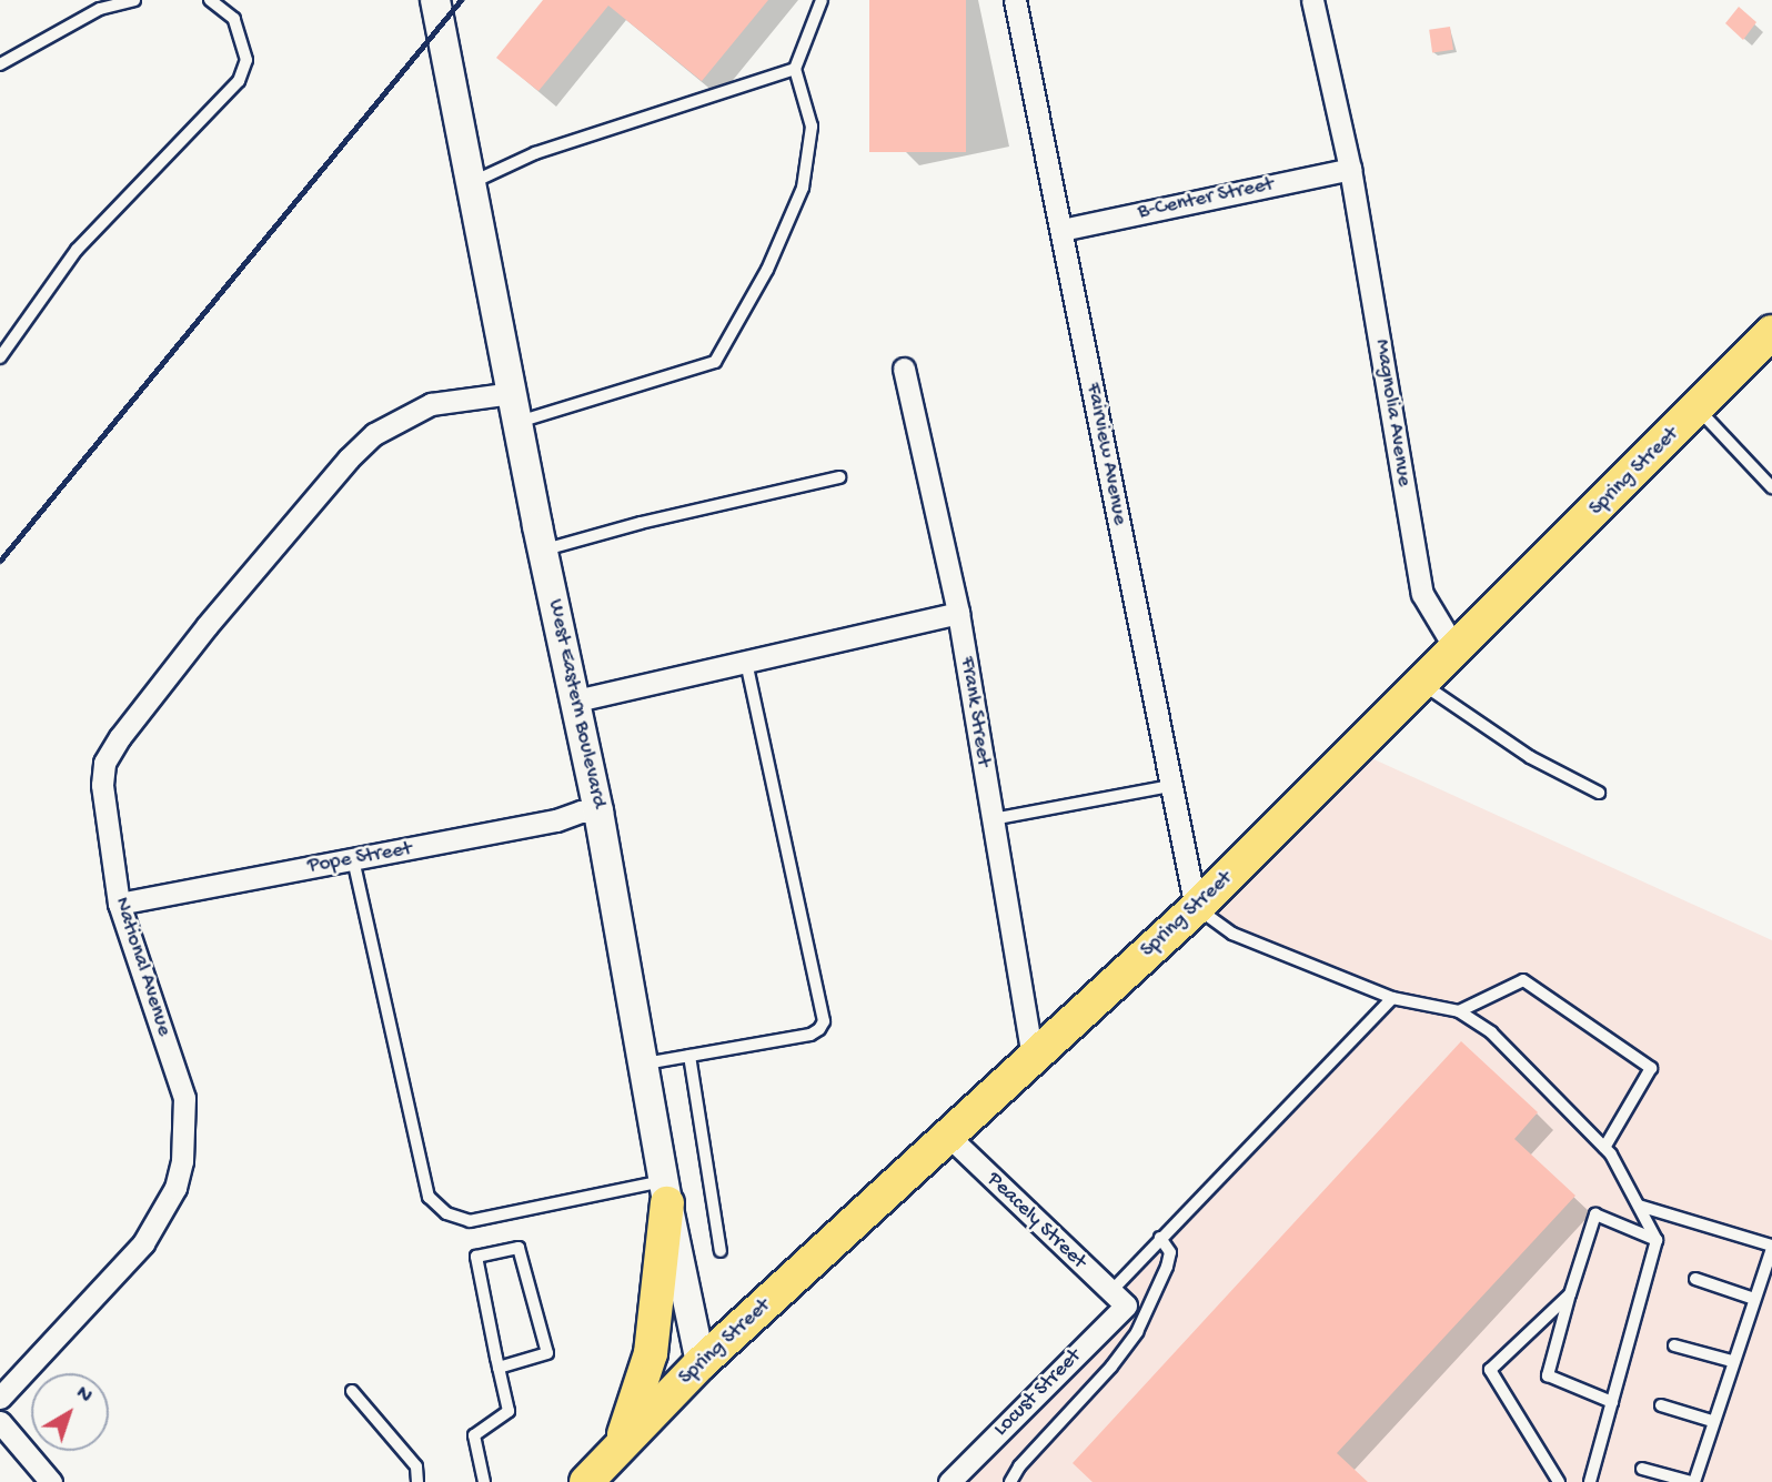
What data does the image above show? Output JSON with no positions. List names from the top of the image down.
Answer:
{
  "streets": {
    "main road": ["Spring Street", "West Eastern Boulevard"],
    "street": [
      "B-Center Street",
      "Magnolia Avenue",
      "Fairview Avenue",
      "Frank Street",
      "Pope Street",
      "National Avenue",
      "Peacely Street",
      "Locust Street"
    ]
  },
  "crossings": [
    ["B-Center Street", "Magnolia Avenue"],
    ["B-Center Street", "Fairview Avenue"],
    ["Magnolia Avenue", "Spring Street"],
    ["Fairview Avenue", "Spring Street"],
    ["Spring Street", "West Eastern Boulevard"],
    ["Spring Street", "Frank Street"],
    ["Spring Street", "Peacely Street"],
    ["West Eastern Boulevard", "Pope Street"],
    ["West Eastern Boulevard", "National Avenue"],
    ["Pope Street", "National Avenue"],
    ["Peacely Street", "Locust Street"]
  ],
  "north": "top right"
}
